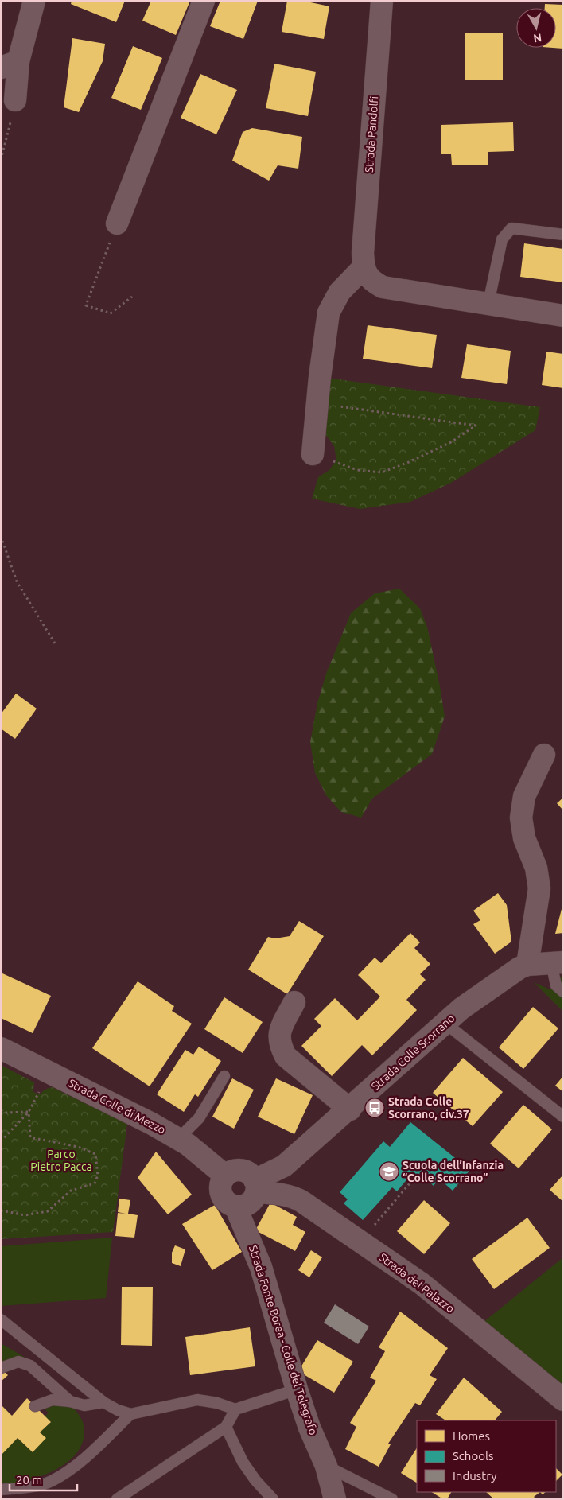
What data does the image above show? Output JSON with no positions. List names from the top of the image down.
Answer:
{
  "streets": {
    "street": [
      "Strada Pandolfi",
      "Strada Colle Scorrano",
      "Strada Colle di Mezzo",
      "Strada del Palazzo",
      "Strada Fonte Borea - Colle del Telegrafo"
    ]
  },
  "crossings": [
    ["Strada Colle Scorrano", "Strada Colle di Mezzo"],
    ["Strada Colle Scorrano", "Strada del Palazzo"],
    ["Strada Colle Scorrano", "Strada Fonte Borea - Colle del Telegrafo"],
    ["Strada Colle di Mezzo", "Strada del Palazzo"],
    ["Strada Colle di Mezzo", "Strada Fonte Borea - Colle del Telegrafo"],
    ["Strada del Palazzo", "Strada Fonte Borea - Colle del Telegrafo"]
  ],
  "parks": ["Parco Pietro Pacca"],
  "places": {
    "bus stop": ["Strada Colle Scorrano, civ.37"],
    "school or university": ["Scuola dell’Infanzia “Colle Scorrano”"]
  },
  "legend": ["Homes", "Schools", "Industry"],
  "scale_bar": "20 m",
  "north": "bottom"
}
